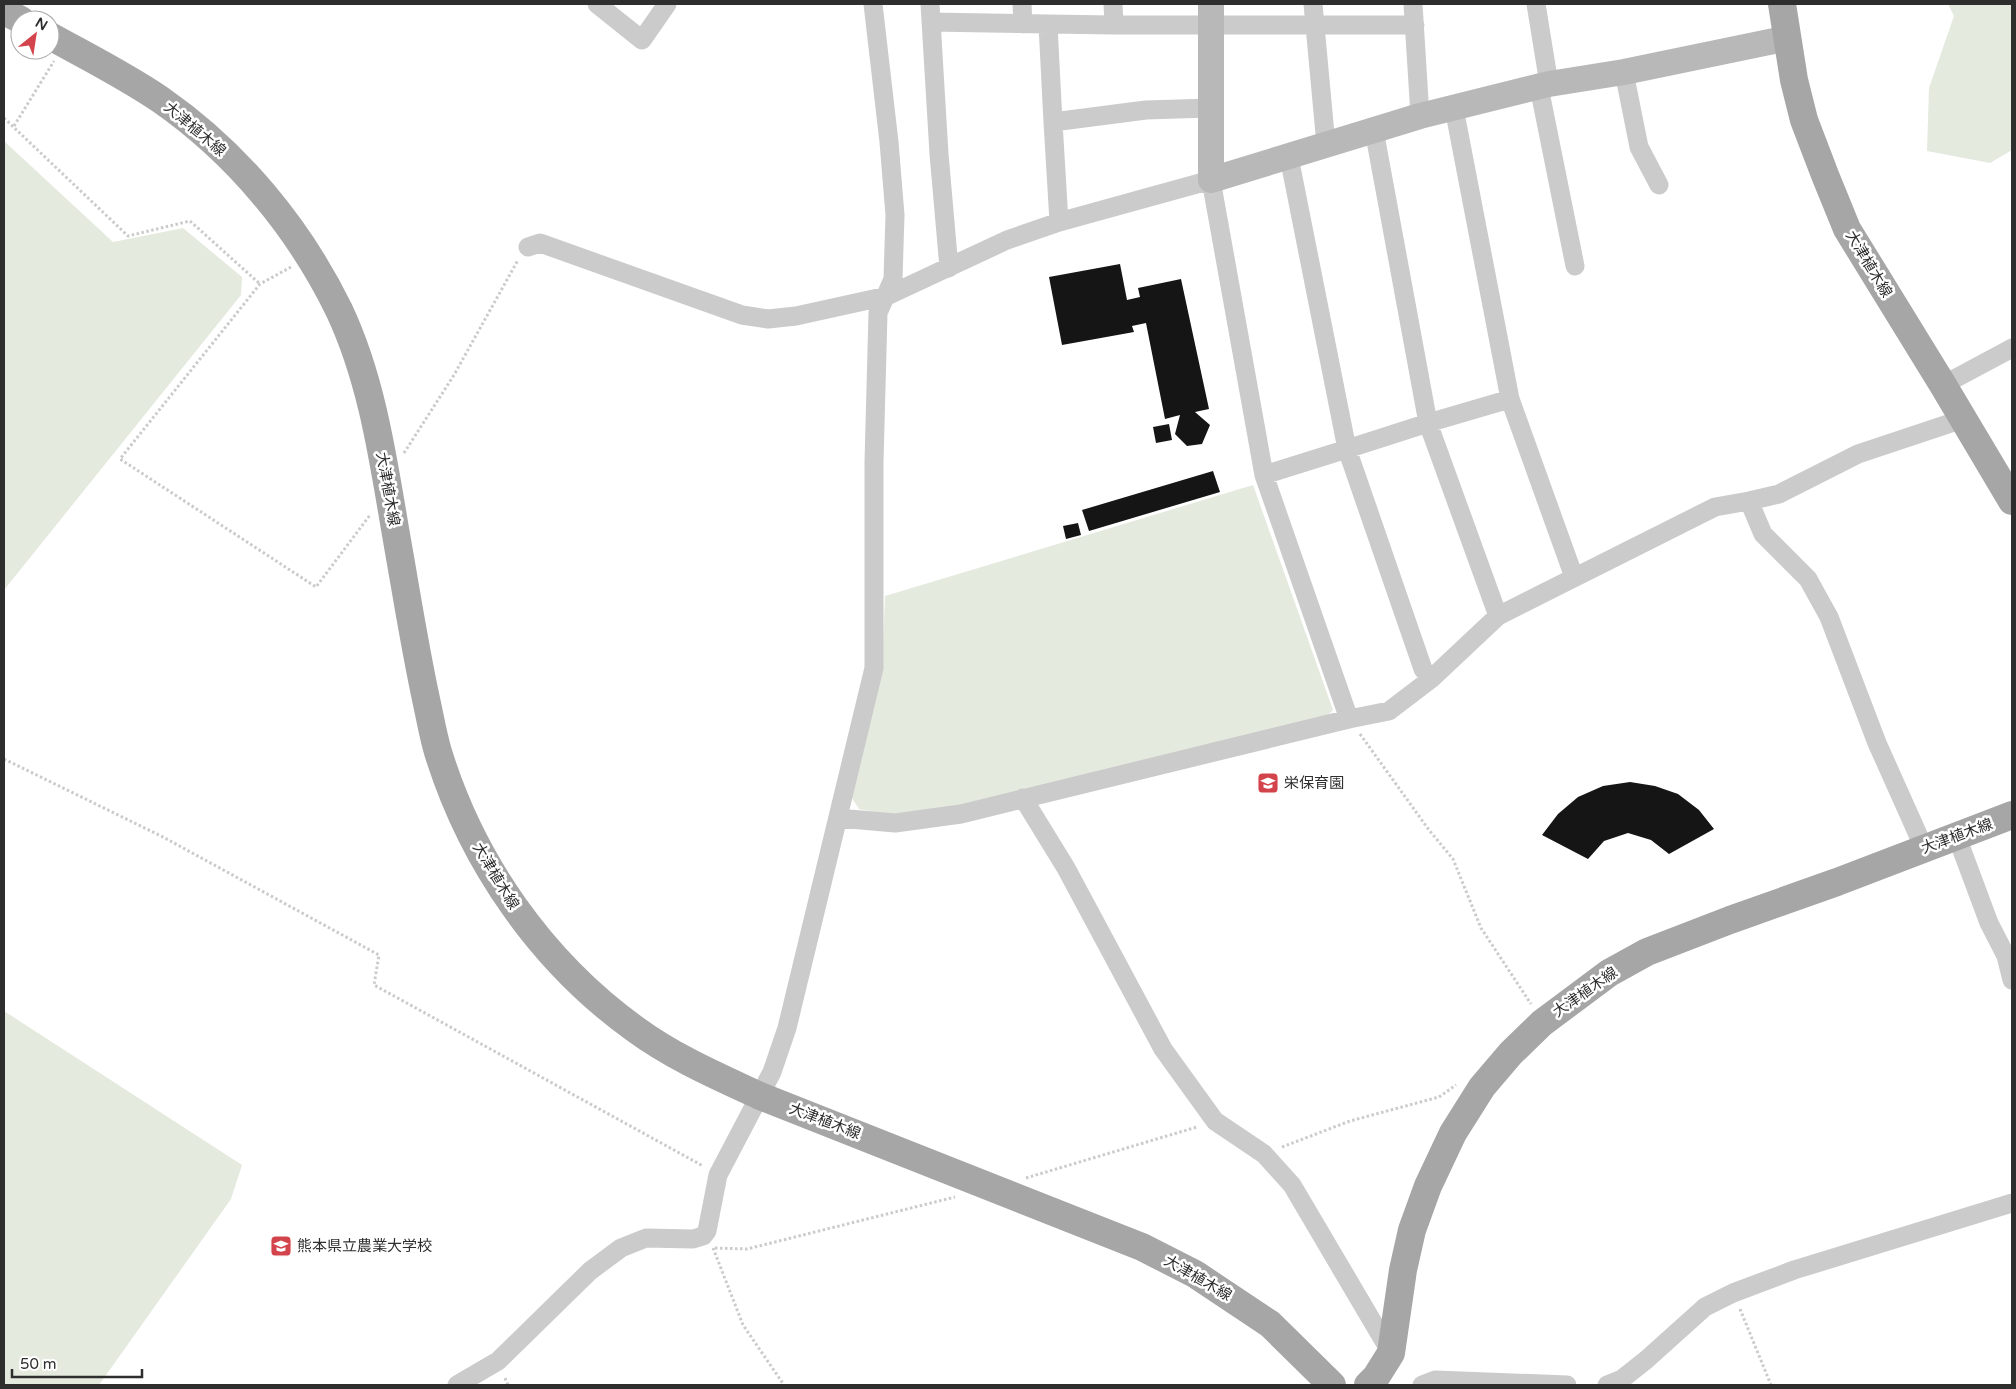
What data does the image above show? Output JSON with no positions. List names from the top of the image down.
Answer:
{
  "streets": {
    "main road": ["大津植木線"]
  },
  "places": {
    "school or university": ["栄保育園", "熊本県立農業大学校"]
  },
  "scale_bar": "50 m",
  "north": "top right"
}
